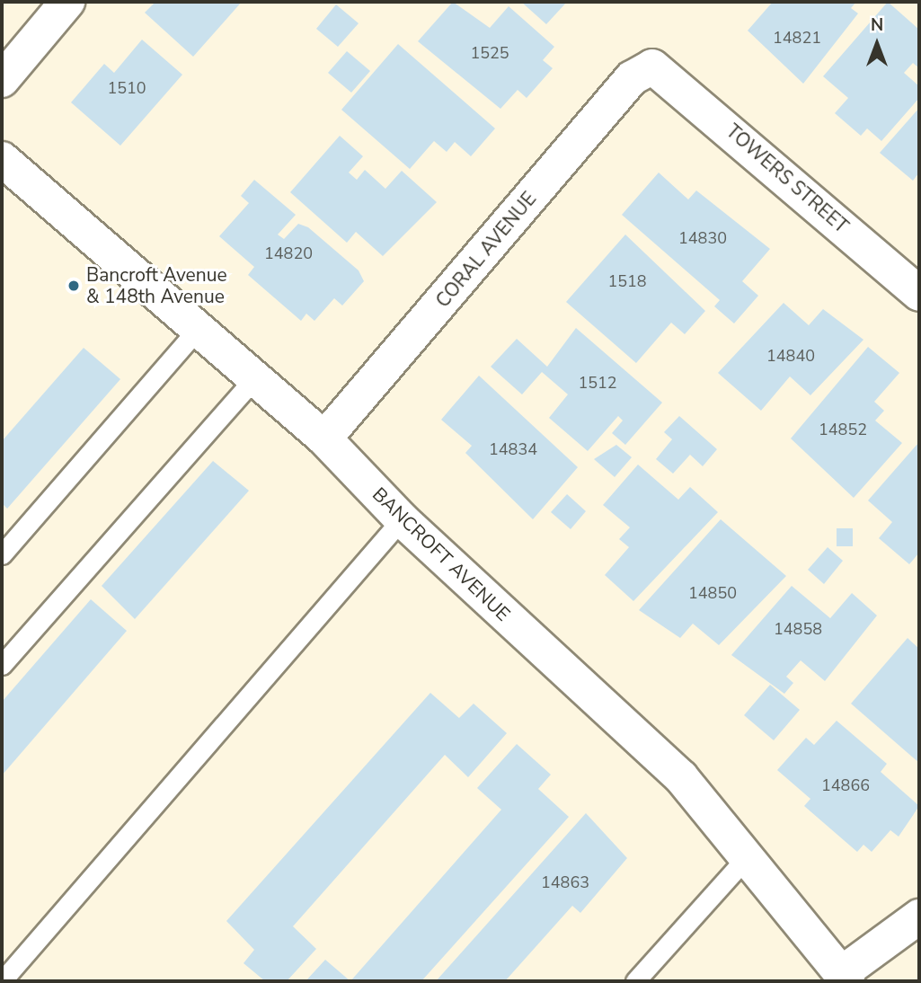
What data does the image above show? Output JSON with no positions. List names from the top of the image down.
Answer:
{
  "streets": {
    "main road": ["TOWERS STREET", "CORAL AVENUE", "BANCROFT AVENUE"]
  },
  "crossings": [
    ["TOWERS STREET", "CORAL AVENUE"],
    ["CORAL AVENUE", "BANCROFT AVENUE"]
  ],
  "places": ["Bancroft Avenue & 148th Avenue"],
  "house_numbers": [
    "14821",
    "1525",
    "1510",
    "14830",
    "14820",
    "1518",
    "14840",
    "1512",
    "14852",
    "14834",
    "14850",
    "14858",
    "14866",
    "14863"
  ],
  "north": "top"
}
